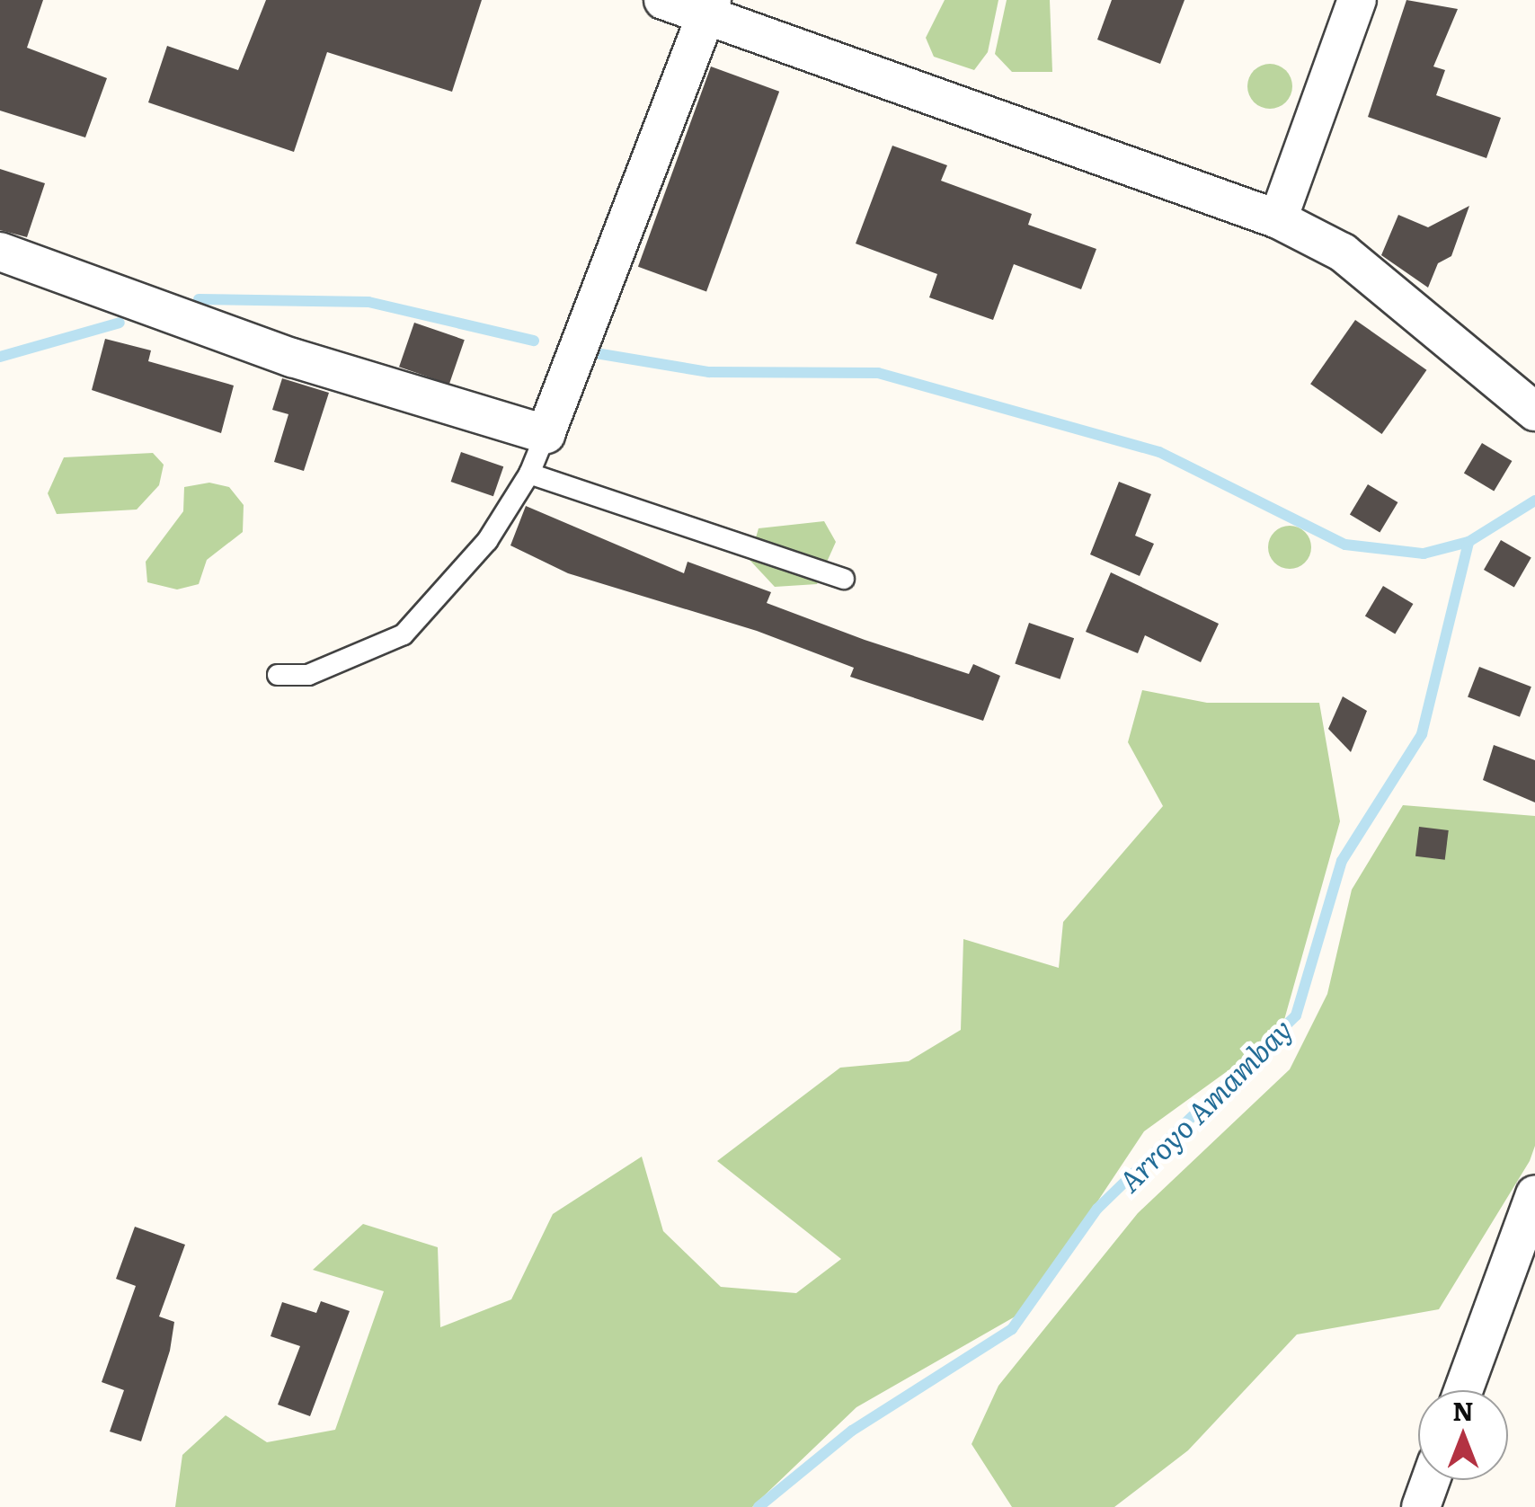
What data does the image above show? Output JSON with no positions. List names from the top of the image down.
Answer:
{
  "water": ["Arroyo Amambay"],
  "north": "top"
}
